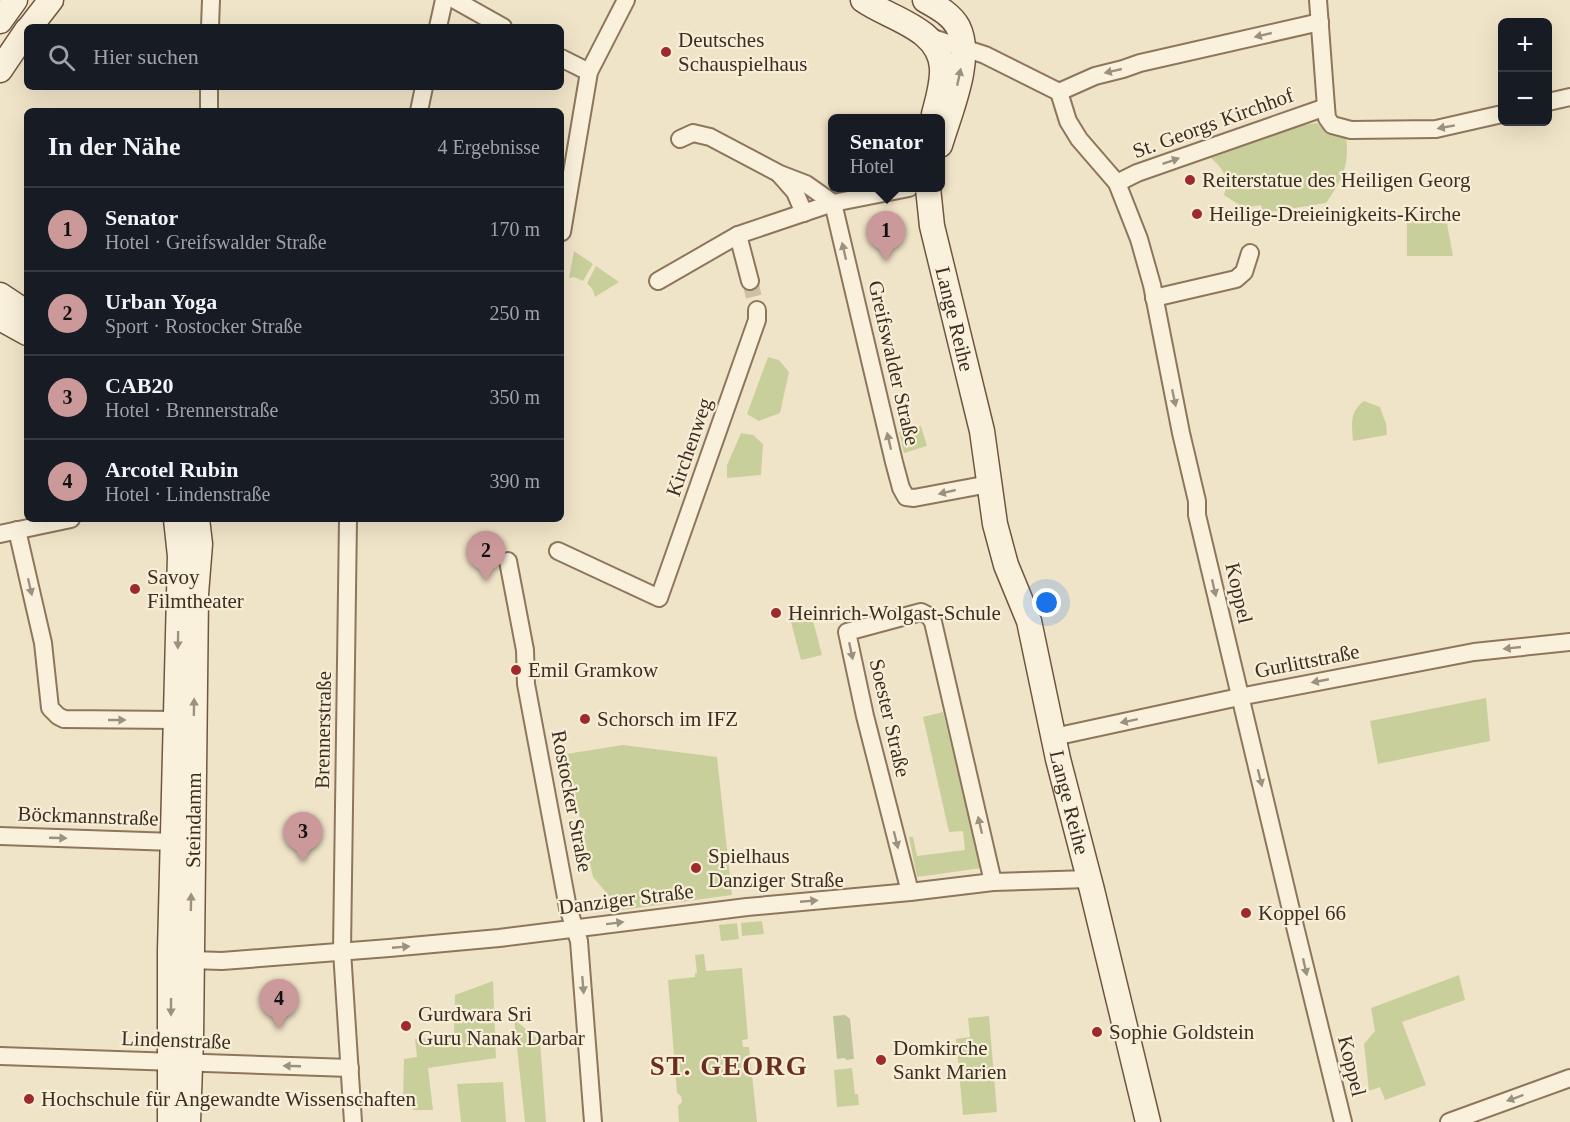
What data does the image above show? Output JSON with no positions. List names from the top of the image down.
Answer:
{
  "streets": {
    "street": [
      "St. Georgs Kirchhof",
      "Lange Reihe",
      "Greifswalder Straße",
      "Kirchenweg",
      "Koppel",
      "Gurlittstraße",
      "Soester Straße",
      "Brennerstraße",
      "Rostocker Straße",
      "Böckmannstraße",
      "Steindamm",
      "Danziger Straße",
      "Lindenstraße"
    ]
  },
  "crossings": [
    ["St. Georgs Kirchhof", "Koppel"],
    ["Lange Reihe", "Greifswalder Straße"],
    ["Lange Reihe", "Gurlittstraße"],
    ["Lange Reihe", "Danziger Straße"],
    ["Koppel", "Gurlittstraße"],
    ["Soester Straße", "Danziger Straße"],
    ["Brennerstraße", "Danziger Straße"],
    ["Brennerstraße", "Lindenstraße"],
    ["Rostocker Straße", "Danziger Straße"],
    ["Böckmannstraße", "Steindamm"],
    ["Steindamm", "Danziger Straße"],
    ["Steindamm", "Lindenstraße"]
  ],
  "one_way": [
    "Greifswalder Straße",
    "Koppel",
    "Gurlittstraße",
    "Böckmannstraße",
    "Danziger Straße",
    "Lindenstraße"
  ],
  "districts": ["ST. GEORG"],
  "places": [
    "Deutsches Schauspielhaus",
    "Reiterstatue des Heiligen Georg",
    "Heilige-Dreieinigkeits-Kirche",
    "Savoy Filmtheater",
    "Heinrich-Wolgast-Schule",
    "Emil Gramkow",
    "Schorsch im IFZ",
    "Spielhaus Danziger Straße",
    "Koppel 66",
    "Gurdwara Sri Guru Nanak Darbar",
    "Sophie Goldstein",
    "Domkirche Sankt Marien",
    "Hochschule für Angewandte Wissenschaften"
  ],
  "page": {
    "map_buttons": ["+", "−"],
    "search": "Hier suchen",
    "heading": ["In der Nähe", "4 Ergebnisse"],
    "popup": ["Senator", "Hotel"],
    "list": [
      {
        "mark": "1",
        "name": "Senator",
        "note": "Hotel · Greifswalder Straße",
        "value": "170 m"
      },
      {
        "mark": "2",
        "name": "Urban Yoga",
        "note": "Sport · Rostocker Straße",
        "value": "250 m"
      },
      {
        "mark": "3",
        "name": "CAB20",
        "note": "Hotel · Brennerstraße",
        "value": "350 m"
      },
      {
        "mark": "4",
        "name": "Arcotel Rubin",
        "note": "Hotel · Lindenstraße",
        "value": "390 m"
      }
    ],
    "pins": [
      "1",
      "2",
      "3",
      "4"
    ]
  }
}
